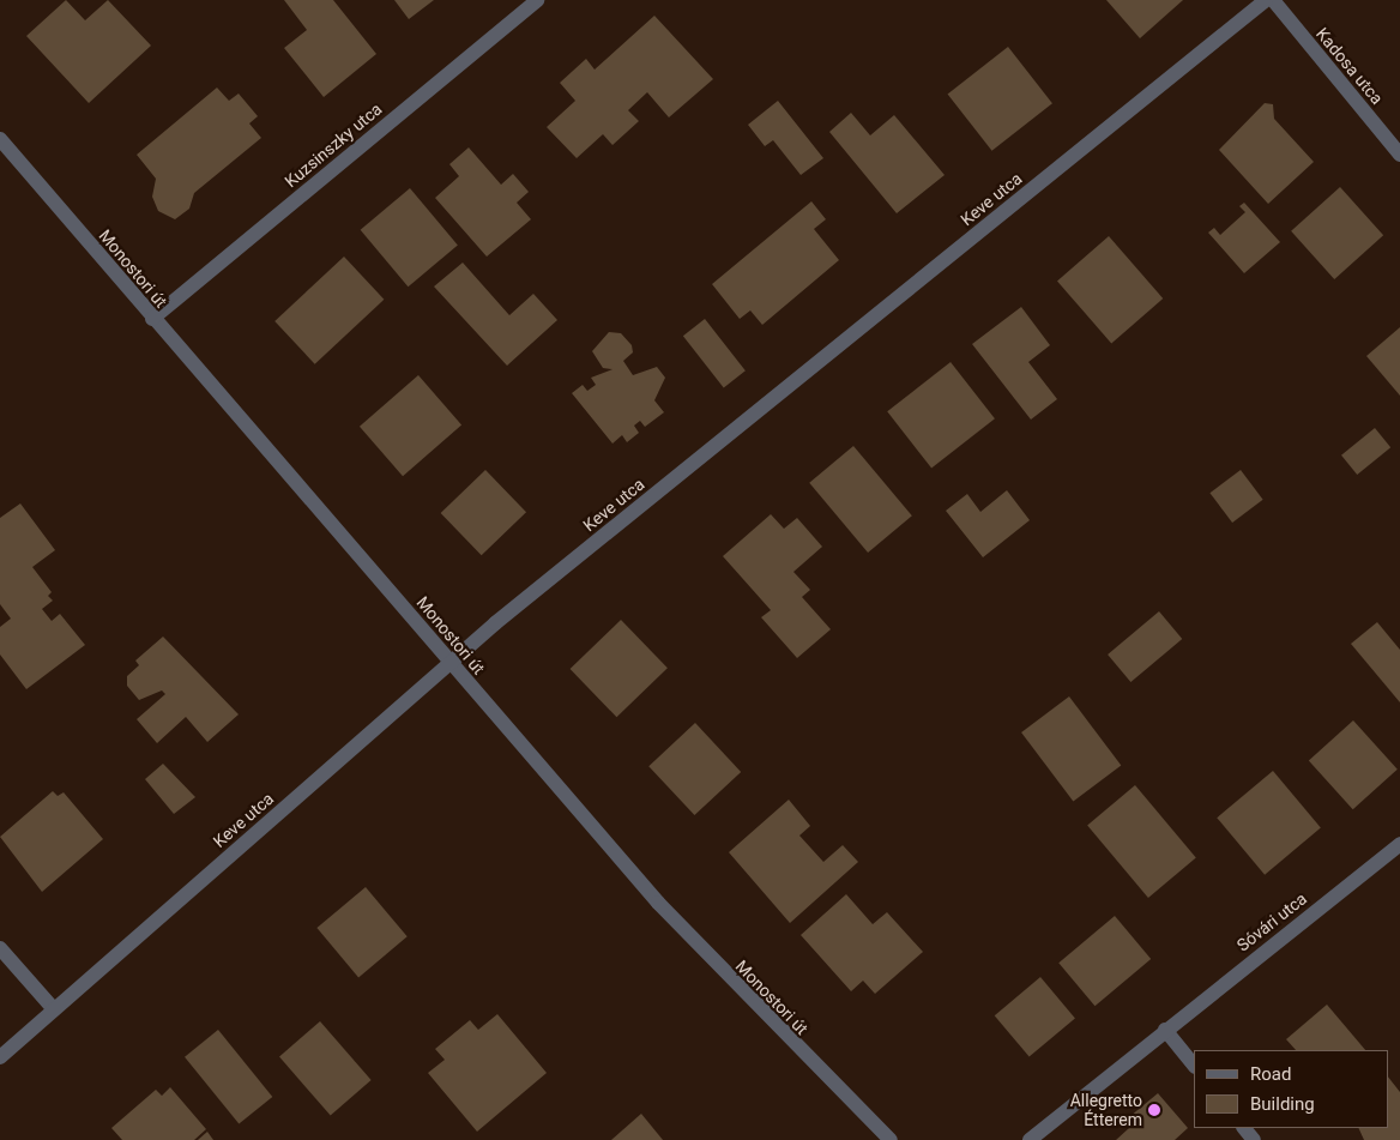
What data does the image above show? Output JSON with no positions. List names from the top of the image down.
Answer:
{
  "streets": {
    "street": [
      "Kadosa utca",
      "Kuzsinszky utca",
      "Keve utca",
      "Monostori út",
      "Sóvári utca"
    ]
  },
  "crossings": [
    ["Kuzsinszky utca", "Monostori út"],
    ["Keve utca", "Monostori út"]
  ],
  "places": ["Allegretto Étterem"],
  "legend": ["Road", "Building"]
}
